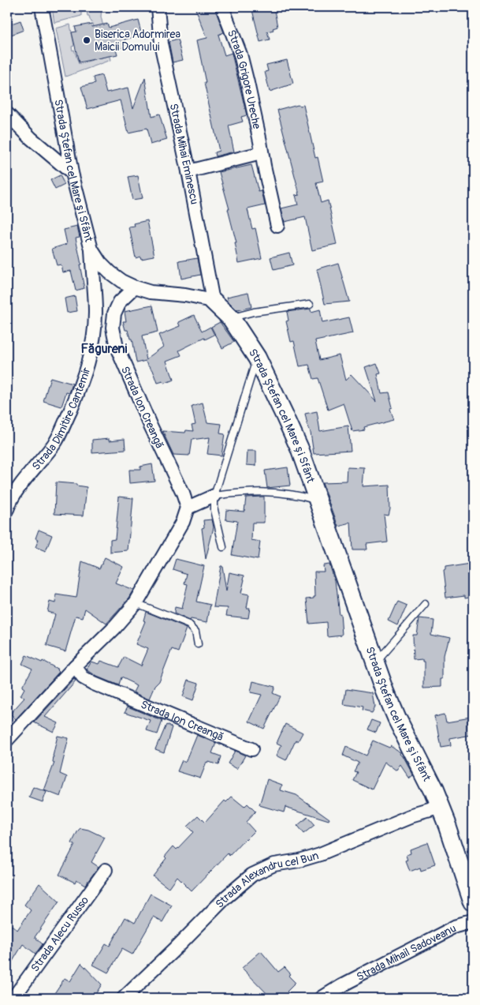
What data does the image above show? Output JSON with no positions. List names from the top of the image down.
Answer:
{
  "streets": {
    "street": [
      "Strada Grigore Ureche",
      "Strada Mihai Eminescu",
      "Strada Ștefan cel Mare și Sfânt",
      "Strada Ion Creangă",
      "Strada Dimitire Cantemir",
      "Strada Alexandru cel Bun",
      "Strada Alecu Russo",
      "Strada Mihail Sadoveanu"
    ]
  },
  "crossings": [
    ["Strada Mihai Eminescu", "Strada Ștefan cel Mare și Sfânt"],
    ["Strada Ștefan cel Mare și Sfânt", "Strada Ion Creangă"],
    ["Strada Ștefan cel Mare și Sfânt", "Strada Dimitire Cantemir"],
    ["Strada Ștefan cel Mare și Sfânt", "Strada Alexandru cel Bun"]
  ],
  "districts": ["Făgureni"],
  "places": ["Biserica Adormirea Maicii Domului"]
}
